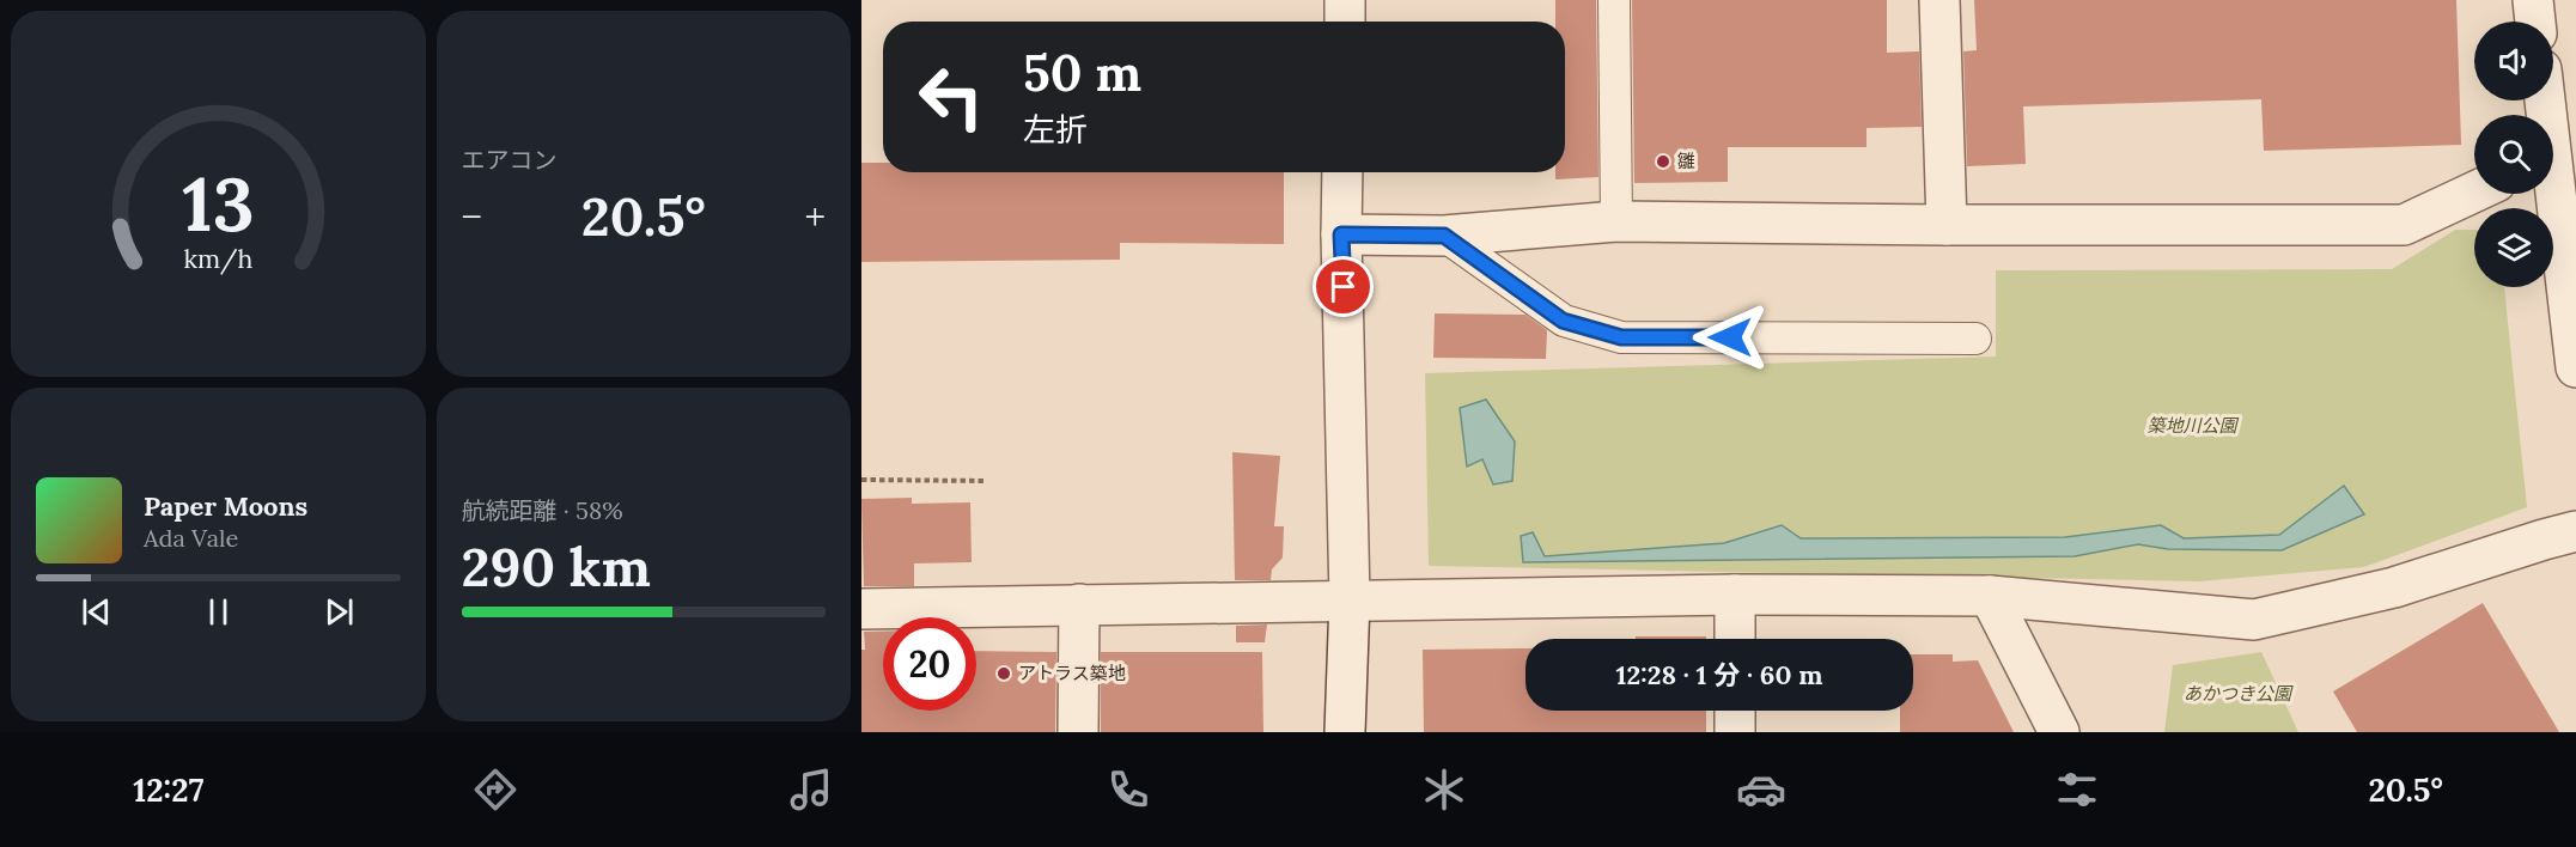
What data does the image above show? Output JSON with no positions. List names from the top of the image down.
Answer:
{
  "parks": ["築地川公園", "あかつき公園"],
  "places": ["雛", "アトラス築地"],
  "page": {
    "tile": [
      "エアコン",
      ["航続距離 · 58%", "290 km"]
    ],
    "turn": ["50 m", "左折"],
    "heat": ["−", "20.5°", "+"],
    "song": ["Paper Moons", "Ada Vale"],
    "limit": "20",
    "trip": "12:28 · 1 分 · 60 m",
    "tabs": ["12:27", "20.5°"],
    "gauge": ["13", "km/h"]
  }
}
